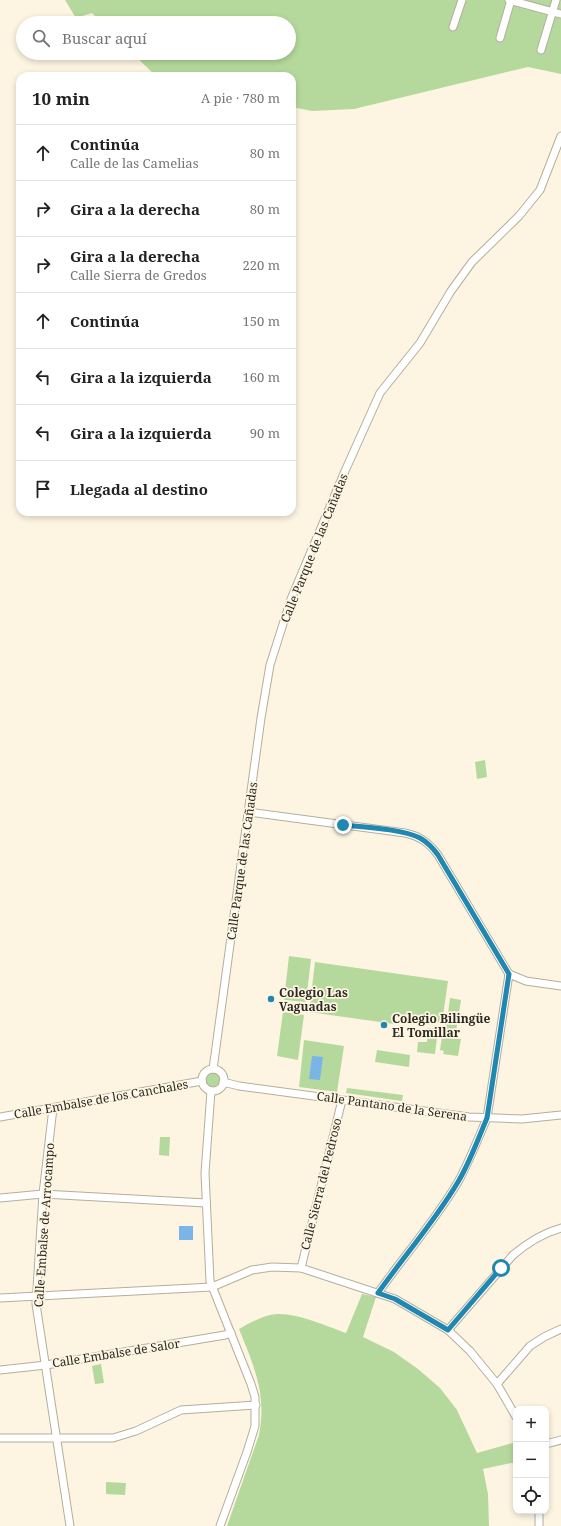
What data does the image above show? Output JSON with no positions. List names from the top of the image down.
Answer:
{
  "streets": {
    "street": [
      "Calle Parque de las Cañadas",
      "Calle Embalse de los Canchales",
      "Calle Pantano de la Serena",
      "Calle Sierra del Pedroso",
      "Calle Embalse de Arrocampo",
      "Calle Embalse de Salor"
    ]
  },
  "crossings": [
    ["Calle Parque de las Cañadas", "Calle Embalse de los Canchales"],
    ["Calle Parque de las Cañadas", "Calle Pantano de la Serena"],
    ["Calle Embalse de los Canchales", "Calle Pantano de la Serena"],
    ["Calle Embalse de los Canchales", "Calle Embalse de Arrocampo"],
    ["Calle Pantano de la Serena", "Calle Sierra del Pedroso"],
    ["Calle Embalse de Arrocampo", "Calle Embalse de Salor"]
  ],
  "places": ["Colegio Las Vaguadas", "Colegio Bilingüe El Tomillar"],
  "page": {
    "search": "Buscar aquí",
    "heading": ["10 min", "A pie · 780 m"],
    "list": [
      ["Continúa", "Calle de las Camelias", "80 m"],
      ["Gira a la derecha", "80 m"],
      ["Gira a la derecha", "Calle Sierra de Gredos", "220 m"],
      ["Continúa", "150 m"],
      ["Gira a la izquierda", "160 m"],
      ["Gira a la izquierda", "90 m"],
      "Llegada al destino"
    ],
    "map_buttons": ["+", "−"]
  }
}
